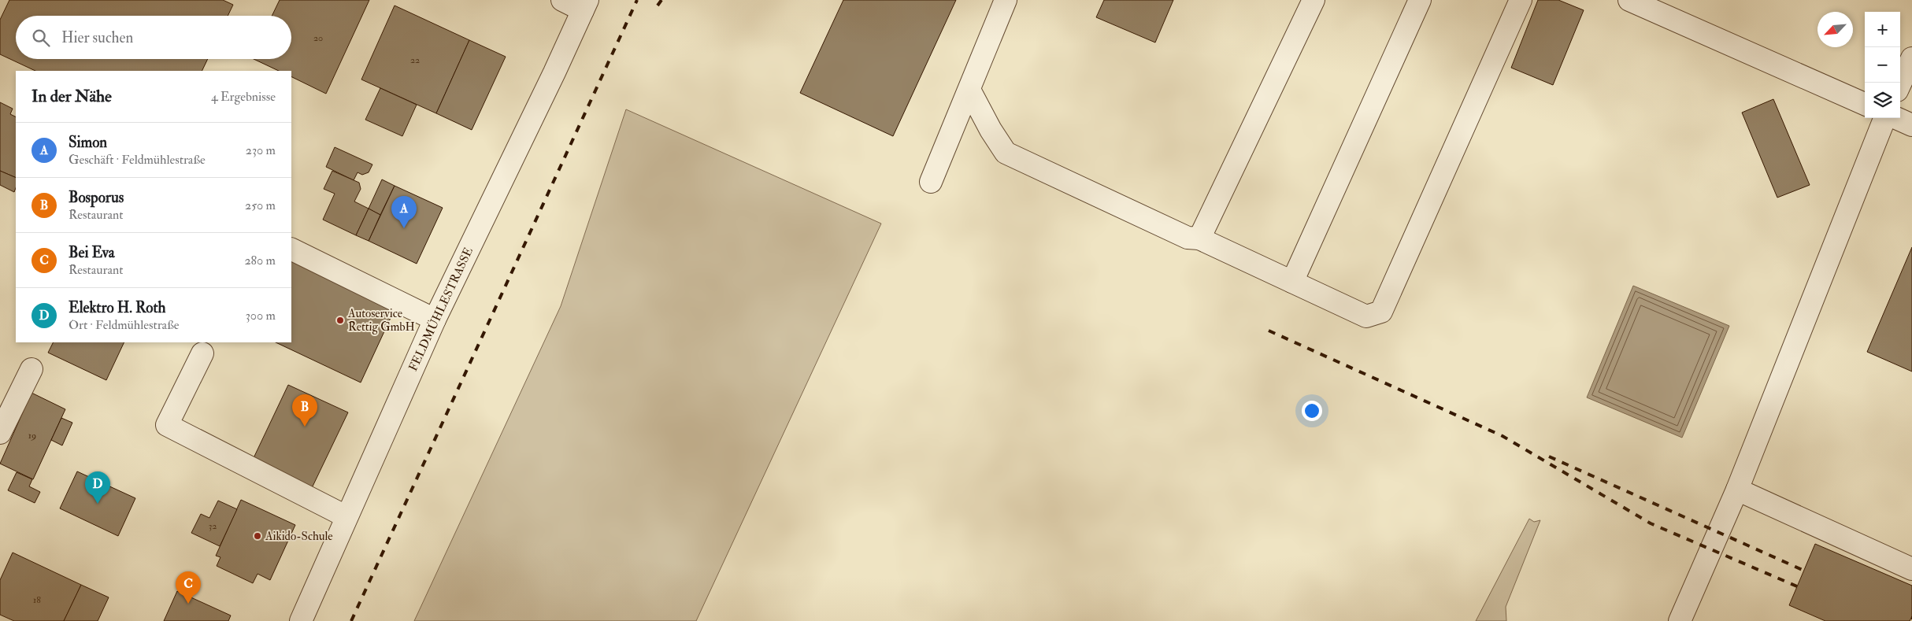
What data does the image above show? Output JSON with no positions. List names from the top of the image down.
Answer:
{
  "streets": {
    "street": ["FELDMÜHLESTRASSE"]
  },
  "places": ["Autoservice Rettig GmbH", "Aikido-Schule"],
  "house_numbers": [
    "20",
    "22",
    "19",
    "32",
    "18"
  ],
  "north": "bottom left",
  "page": {
    "map_buttons": ["+", "−"],
    "search": "Hier suchen",
    "heading": ["In der Nähe", "4 Ergebnisse"],
    "list": [
      {
        "mark": "A",
        "name": "Simon",
        "note": "Geschäft · Feldmühlestraße",
        "value": "230 m"
      },
      {
        "mark": "B",
        "name": "Bosporus",
        "note": "Restaurant",
        "value": "250 m"
      },
      {
        "mark": "C",
        "name": "Bei Eva",
        "note": "Restaurant",
        "value": "280 m"
      },
      {
        "mark": "D",
        "name": "Elektro H. Roth",
        "note": "Ort · Feldmühlestraße",
        "value": "300 m"
      }
    ],
    "pins": [
      "A",
      "B",
      "D",
      "C"
    ]
  }
}
